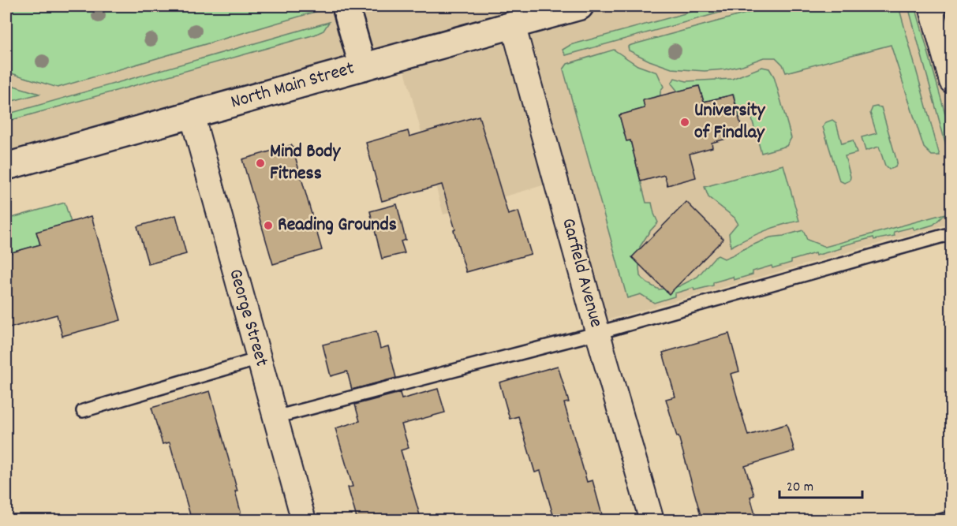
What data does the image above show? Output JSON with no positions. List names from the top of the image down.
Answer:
{
  "streets": {
    "main road": ["North Main Street"],
    "street": ["Garfield Avenue", "George Street"]
  },
  "crossings": [
    ["North Main Street", "Garfield Avenue"],
    ["North Main Street", "George Street"]
  ],
  "places": ["University of Findlay", "Mind Body Fitness", "Reading Grounds"],
  "scale_bar": "20 m"
}
